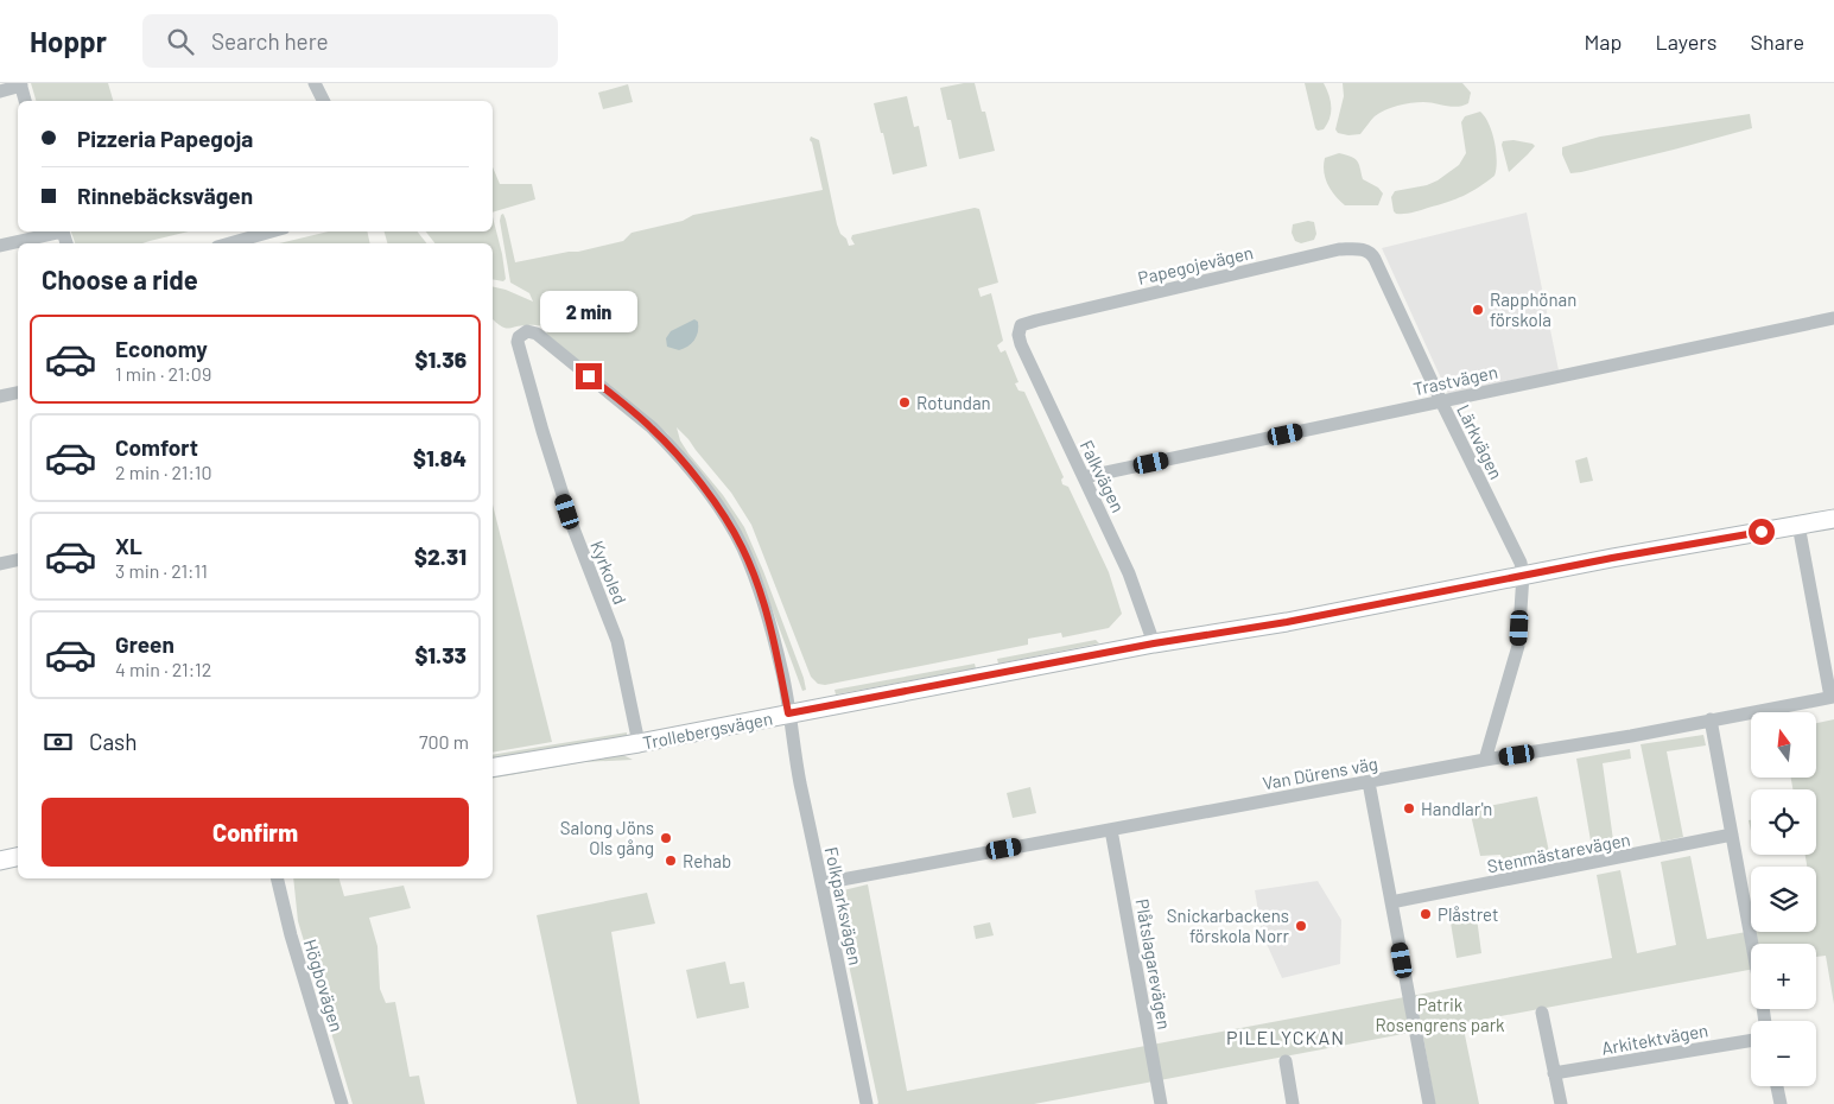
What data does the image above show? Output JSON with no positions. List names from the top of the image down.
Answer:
{
  "streets": {
    "street": [
      "Papegojevägen",
      "Trastvägen",
      "Lärkvägen",
      "Falkvägen",
      "Kyrkoled",
      "Trollebergsvägen",
      "Van Dürens väg",
      "Stenmästarevägen",
      "Folkparksvägen",
      "Plåtslagarevägen",
      "Högbovägen",
      "Arkitektvägen"
    ]
  },
  "crossings": [
    ["Papegojevägen", "Lärkvägen"],
    ["Papegojevägen", "Falkvägen"],
    ["Trastvägen", "Lärkvägen"],
    ["Trastvägen", "Falkvägen"],
    ["Lärkvägen", "Trollebergsvägen"],
    ["Falkvägen", "Trollebergsvägen"],
    ["Kyrkoled", "Trollebergsvägen"],
    ["Kyrkoled", "Folkparksvägen"],
    ["Trollebergsvägen", "Folkparksvägen"],
    ["Van Dürens väg", "Folkparksvägen"],
    ["Van Dürens väg", "Plåtslagarevägen"]
  ],
  "districts": ["PILELYCKAN"],
  "parks": ["Patrik Rosengrens park"],
  "places": [
    "Rapphönan förskola",
    "Rotundan",
    "Handlar'n",
    "Salong Jöns Ols gång",
    "Rehab",
    "Plåstret",
    "Snickarbackens förskola Norr"
  ],
  "north": "top",
  "page": {
    "header": "Hoppr",
    "search": "Search here",
    "nav": ["Map", "Layers", "Share"],
    "banner": ["Pizzeria Papegoja", "Rinnebäcksvägen"],
    "heading": "Choose a ride",
    "bubble": "2 min",
    "list": [
      {
        "name": "Economy",
        "note": "1 min · 21:09",
        "value": "$1.36"
      },
      {
        "name": "Comfort",
        "note": "2 min · 21:10",
        "value": "$1.84"
      },
      {
        "name": "XL",
        "note": "3 min · 21:11",
        "value": "$2.31"
      },
      {
        "name": "Green",
        "note": "4 min · 21:12",
        "value": "$1.33"
      }
    ],
    "pay": ["Cash", "700 m"],
    "map_buttons": ["+", "−"],
    "buttons": "Confirm"
  }
}
